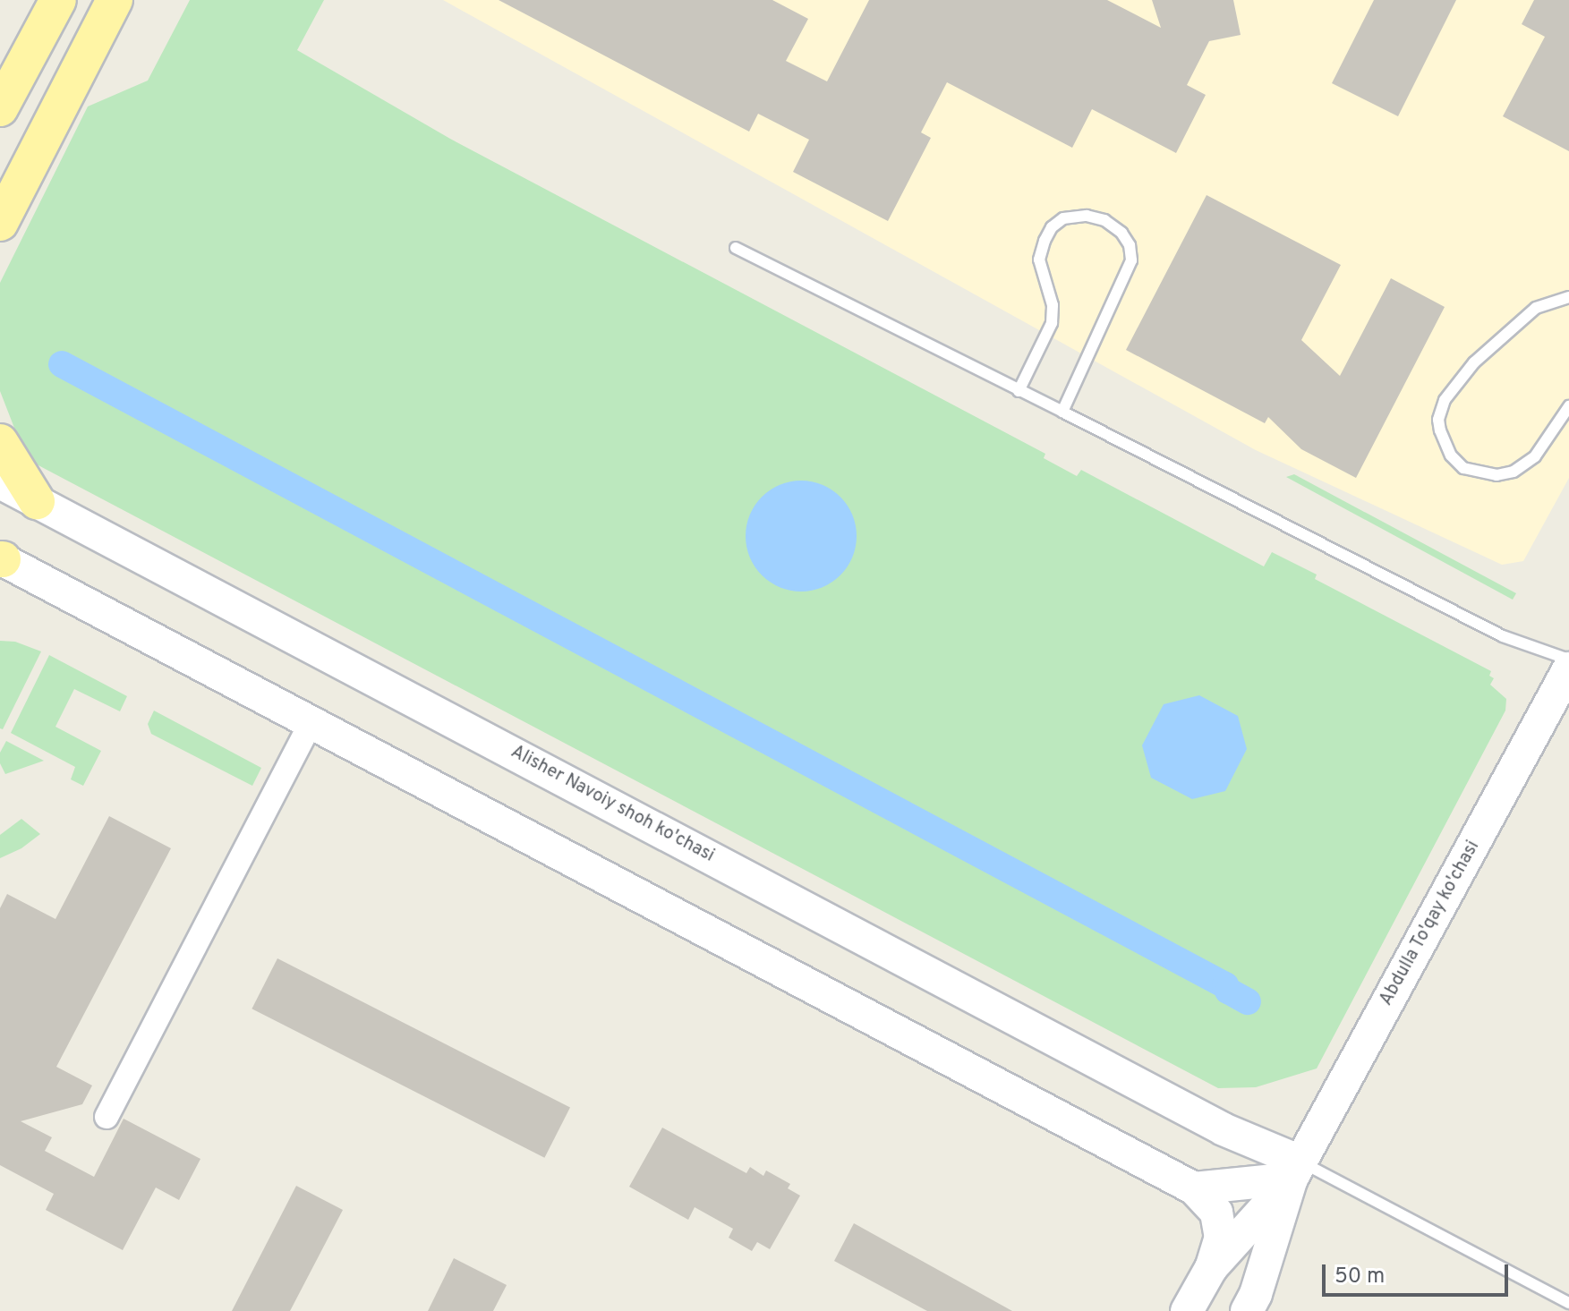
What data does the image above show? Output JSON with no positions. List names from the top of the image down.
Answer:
{
  "streets": {
    "main road": ["Alisher Navoiy shoh ko'chasi", "Abdulla To'qay ko'chasi"]
  },
  "crossings": [
    ["Alisher Navoiy shoh ko'chasi", "Abdulla To'qay ko'chasi"]
  ],
  "scale_bar": "50 m"
}
